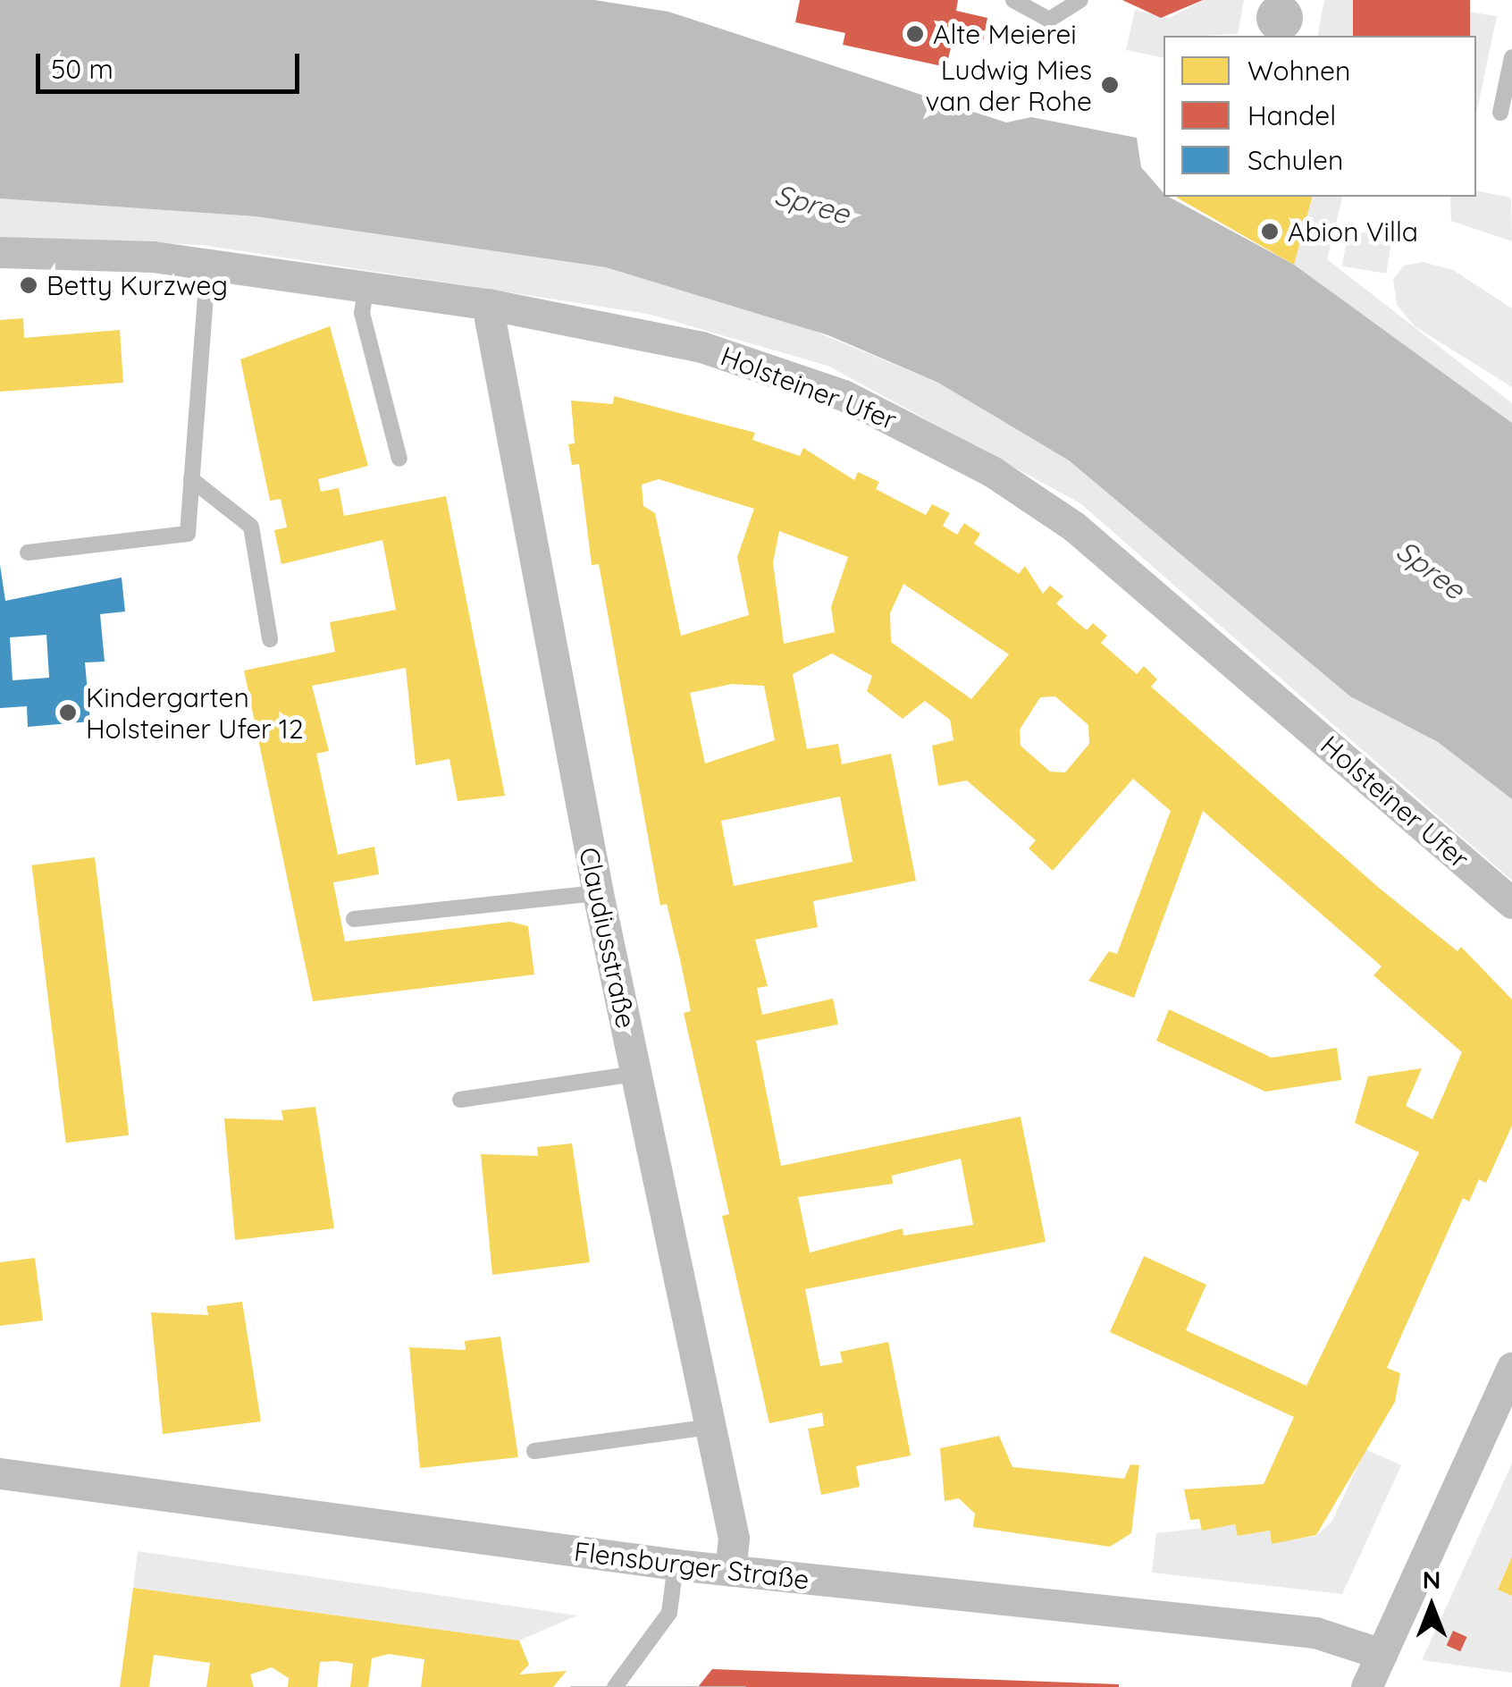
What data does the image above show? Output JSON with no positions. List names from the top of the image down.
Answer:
{
  "streets": {
    "street": ["Holsteiner Ufer", "Claudiusstraße", "Flensburger Straße"]
  },
  "crossings": [
    ["Holsteiner Ufer", "Claudiusstraße"],
    ["Claudiusstraße", "Flensburger Straße"]
  ],
  "water": ["Spree"],
  "places": [
    "Alte Meierei",
    "Ludwig Mies van der Rohe",
    "Abion Villa",
    "Betty Kurzweg",
    "Kindergarten Holsteiner Ufer 12"
  ],
  "legend": ["Wohnen", "Handel", "Schulen"],
  "scale_bar": "50 m",
  "north": "top"
}
